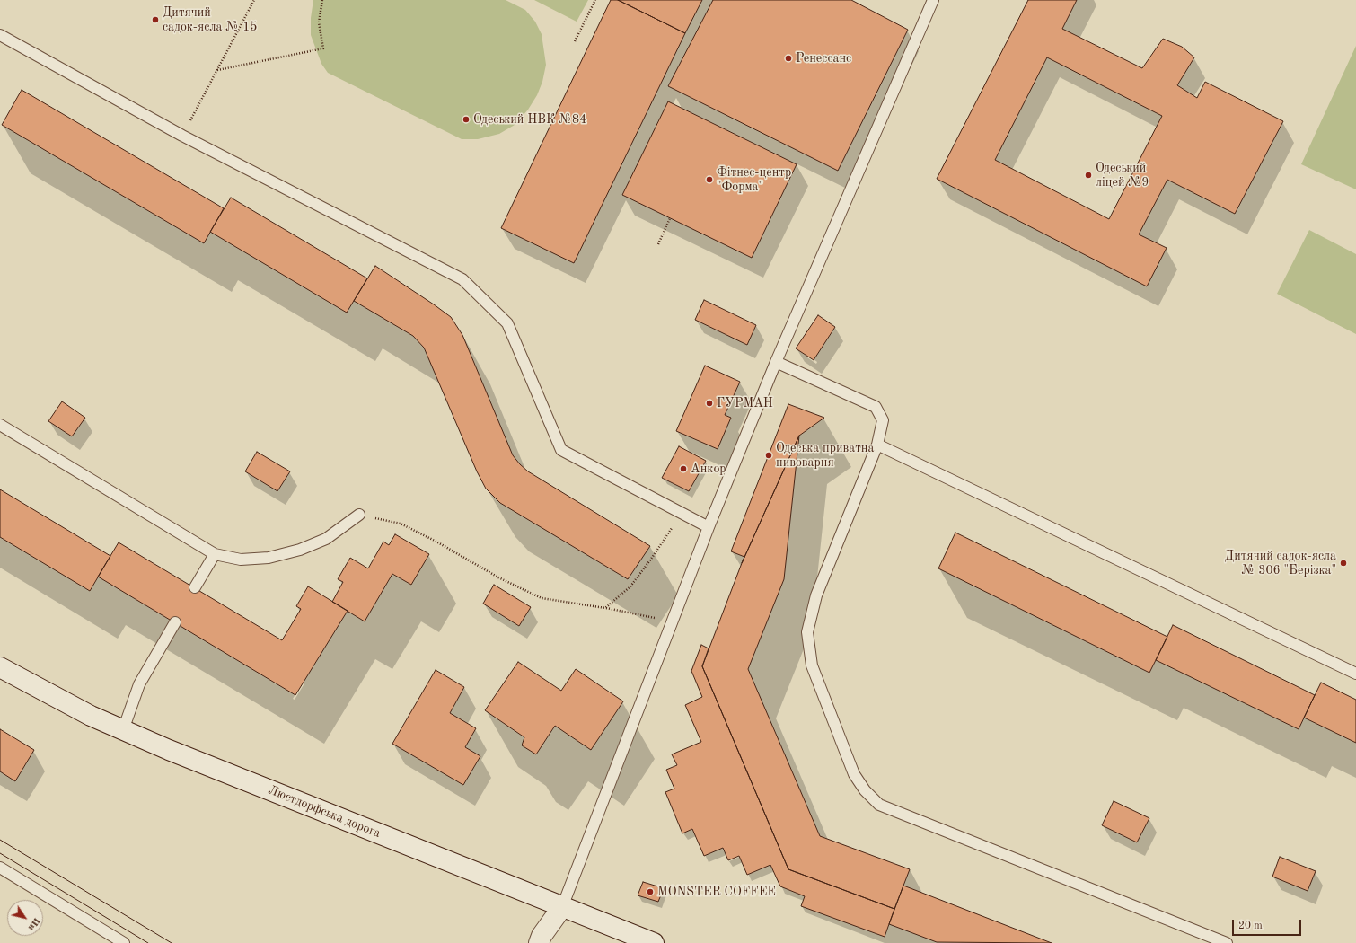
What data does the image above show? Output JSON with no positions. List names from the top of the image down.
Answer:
{
  "streets": {
    "main road": ["Люстдорфська дорога"]
  },
  "places": [
    "Дитячий садок-ясла № 15",
    "Ренессанс",
    "Одеський НВК №84",
    "Одеський ліцей №9",
    "Фітнес-центр \"Форма\"",
    "ГУРМАН",
    "Одеська приватна пивоварня",
    "Анкор",
    "Дитячий садок-ясла № 306 \"Берізка\"",
    "MONSTER COFFEE"
  ],
  "scale_bar": "20 m",
  "north": "bottom right"
}
